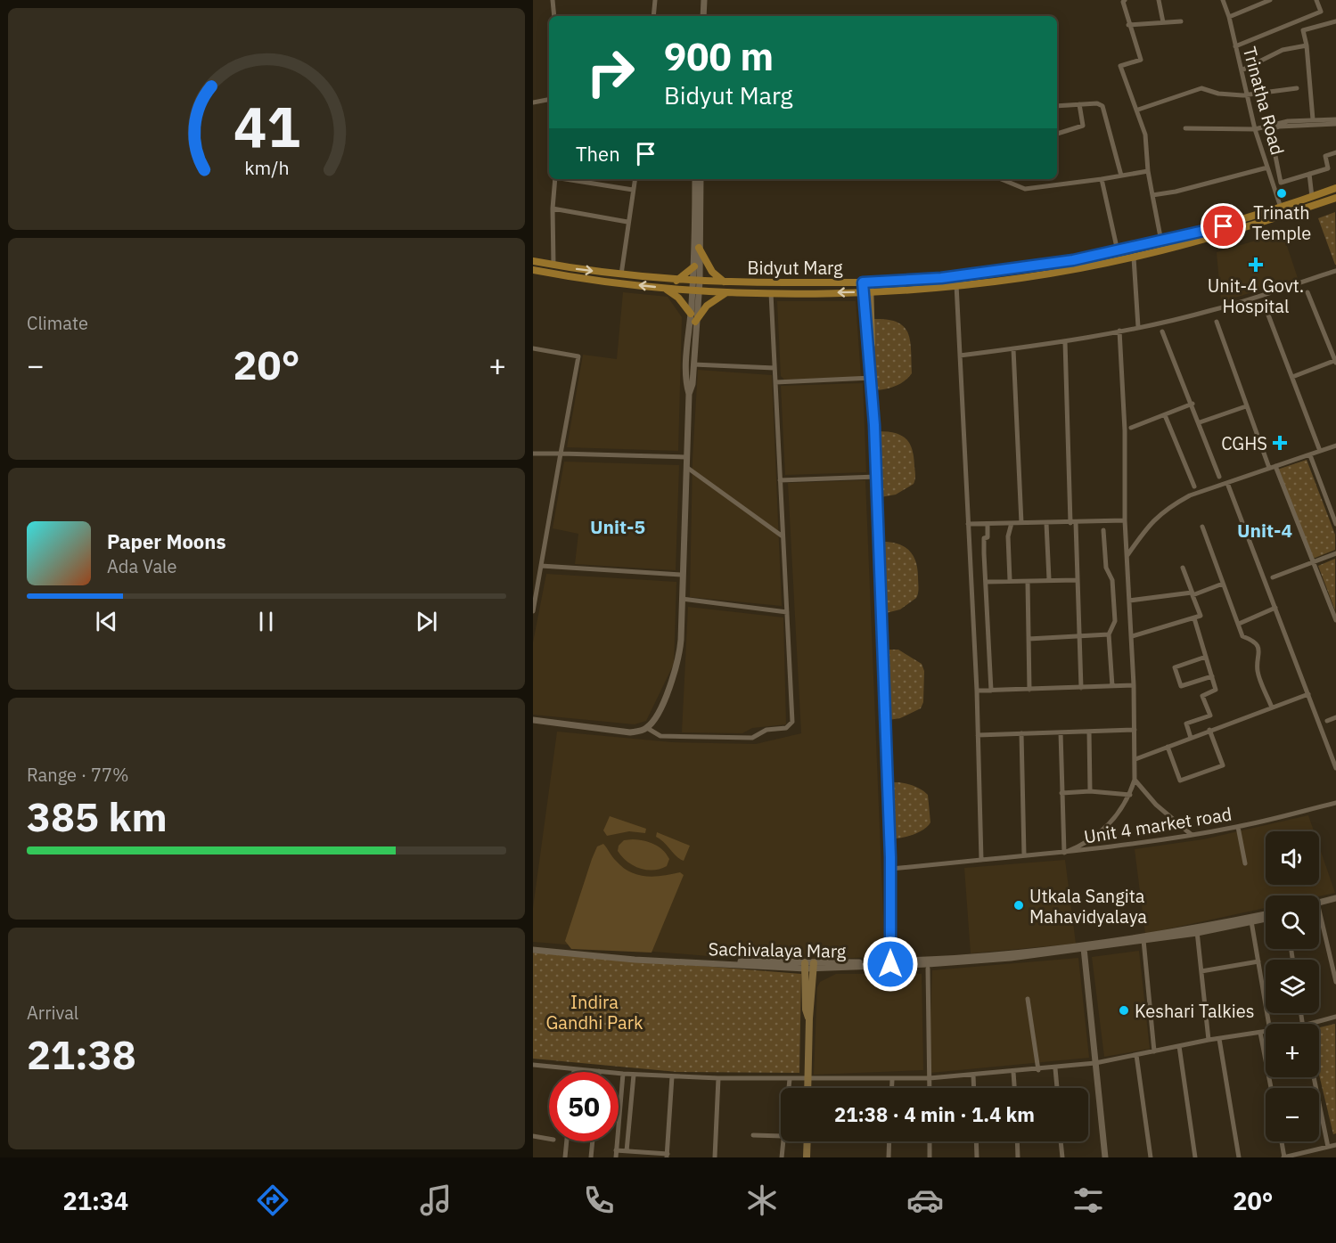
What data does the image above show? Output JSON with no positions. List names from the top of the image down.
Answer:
{
  "streets": {
    "main road": ["Bidyut Marg"],
    "street": ["Trinatha Road", "Unit 4 market road", "Sachivalaya Marg"]
  },
  "crossings": [
    ["Trinatha Road", "Bidyut Marg"]
  ],
  "districts": ["Unit-5", "Unit-4"],
  "parks": ["Indira Gandhi Park"],
  "places": {
    "other": ["Trinath Temple", "Utkala Sangita Mahavidyalaya", "Keshari Talkies"],
    "health": ["Unit-4 Govt. Hospital", "CGHS"]
  },
  "page": {
    "turn": ["900 m", "Bidyut Marg"],
    "then": "Then",
    "tile": [
      "Climate",
      ["Range · 77%", "385 km"],
      ["Arrival", "21:38"]
    ],
    "heat": ["−", "20°", "+"],
    "song": ["Paper Moons", "Ada Vale"],
    "map_buttons": ["+", "−"],
    "limit": "50",
    "trip": "21:38 · 4 min · 1.4 km",
    "tabs": ["21:34", "20°"],
    "gauge": ["41", "km/h"]
  }
}
